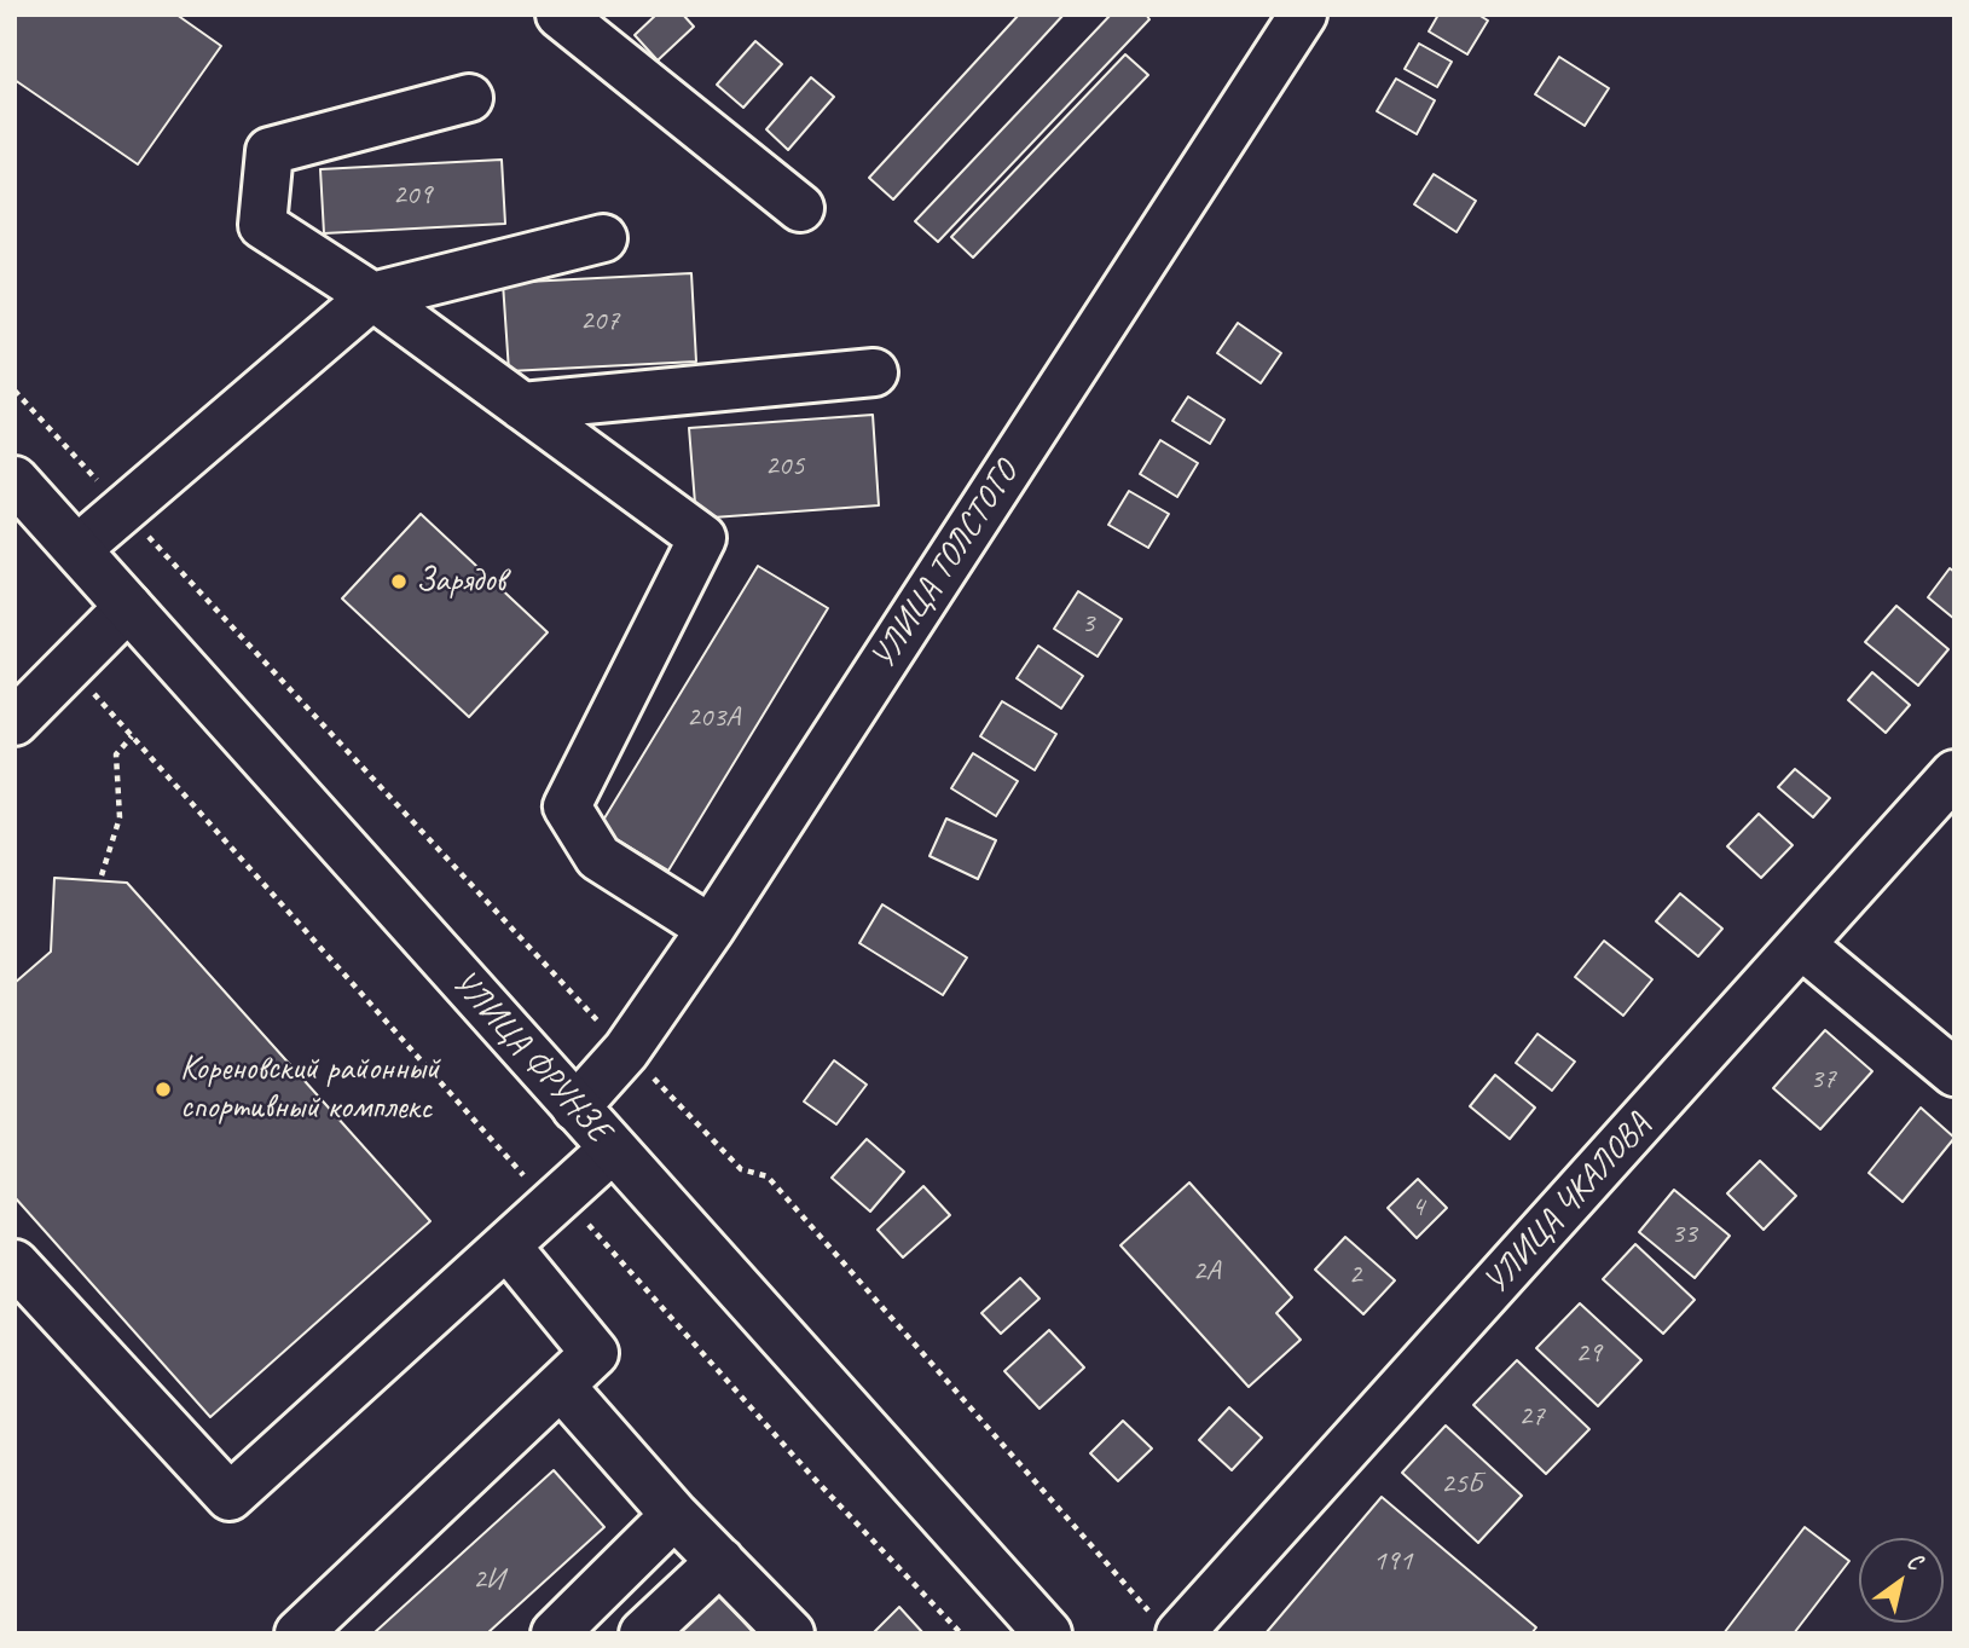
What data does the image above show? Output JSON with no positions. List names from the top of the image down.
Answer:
{
  "streets": {
    "street": ["УЛИЦА ТОЛСТОГО", "УЛИЦА ФРУНЗЕ", "УЛИЦА ЧКАЛОВА"]
  },
  "crossings": [
    ["УЛИЦА ТОЛСТОГО", "УЛИЦА ФРУНЗЕ"]
  ],
  "places": ["Зарядов", "Кореновский районный спортивный комплекс"],
  "house_numbers": [
    "209",
    "207",
    "205",
    "3",
    "203А",
    "37",
    "4",
    "33",
    "2А",
    "2",
    "29",
    "27",
    "25Б",
    "191",
    "2И"
  ],
  "north": "top right"
}
